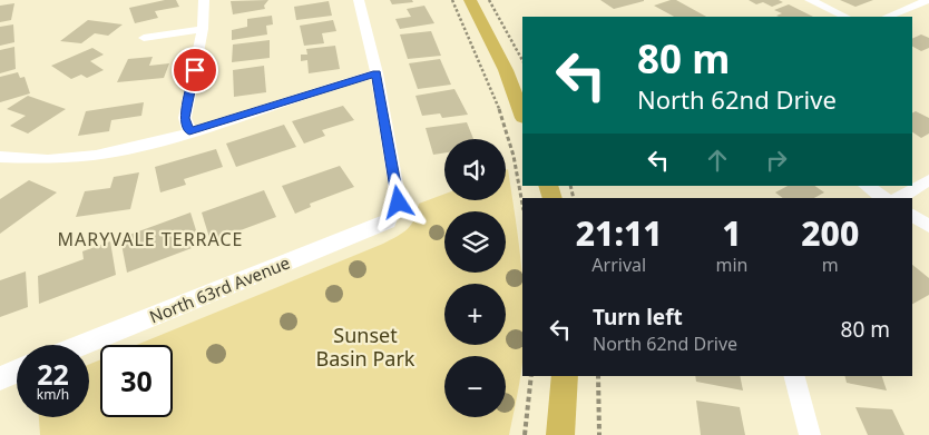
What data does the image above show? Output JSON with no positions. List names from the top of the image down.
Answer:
{
  "streets": {
    "street": ["North 63rd Avenue"]
  },
  "districts": ["MARYVALE TERRACE"],
  "parks": ["Sunset Basin Park"],
  "page": {
    "turn": ["80 m", "North 62nd Drive"],
    "map_buttons": ["+", "−"],
    "eta": [
      "21:11",
      "Arrival",
      "1",
      "min",
      "200",
      "m"
    ],
    "list": [
      {
        "name": "Turn left",
        "note": "North 62nd Drive",
        "value": "80 m"
      }
    ],
    "speed": "22 km/h",
    "limit": "30"
  }
}
